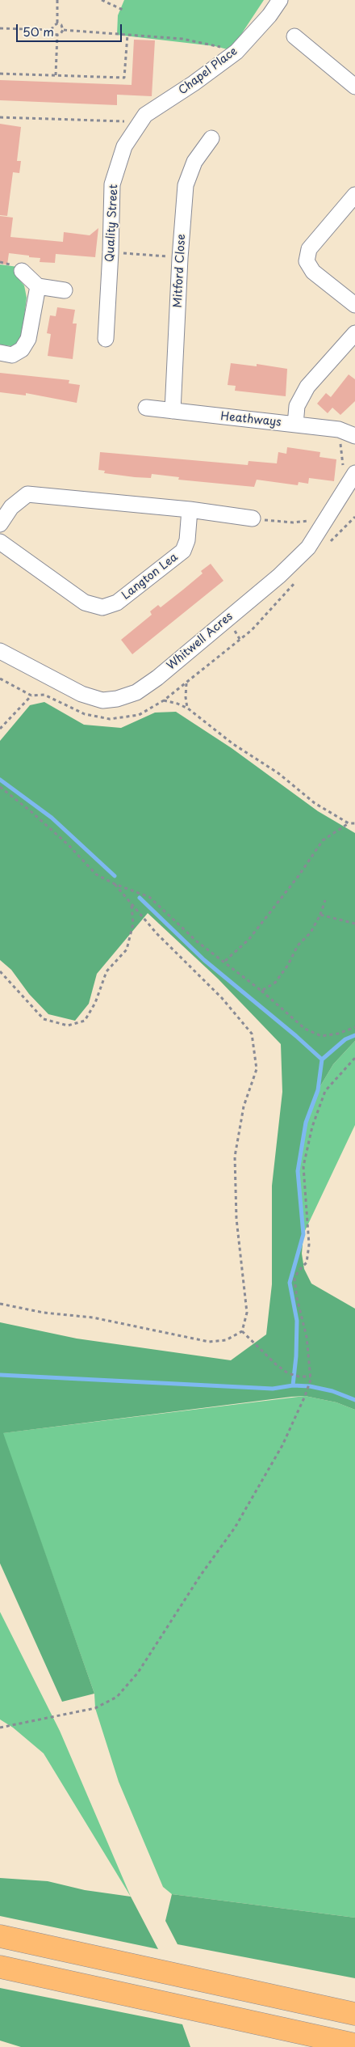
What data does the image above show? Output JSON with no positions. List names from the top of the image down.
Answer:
{
  "streets": {
    "street": [
      "Chapel Place",
      "Quality Street",
      "Mitford Close",
      "Heathways",
      "Langton Lea",
      "Whitwell Acres"
    ]
  },
  "crossings": [
    ["Chapel Place", "Quality Street"],
    ["Mitford Close", "Heathways"]
  ],
  "scale_bar": "50 m"
}
